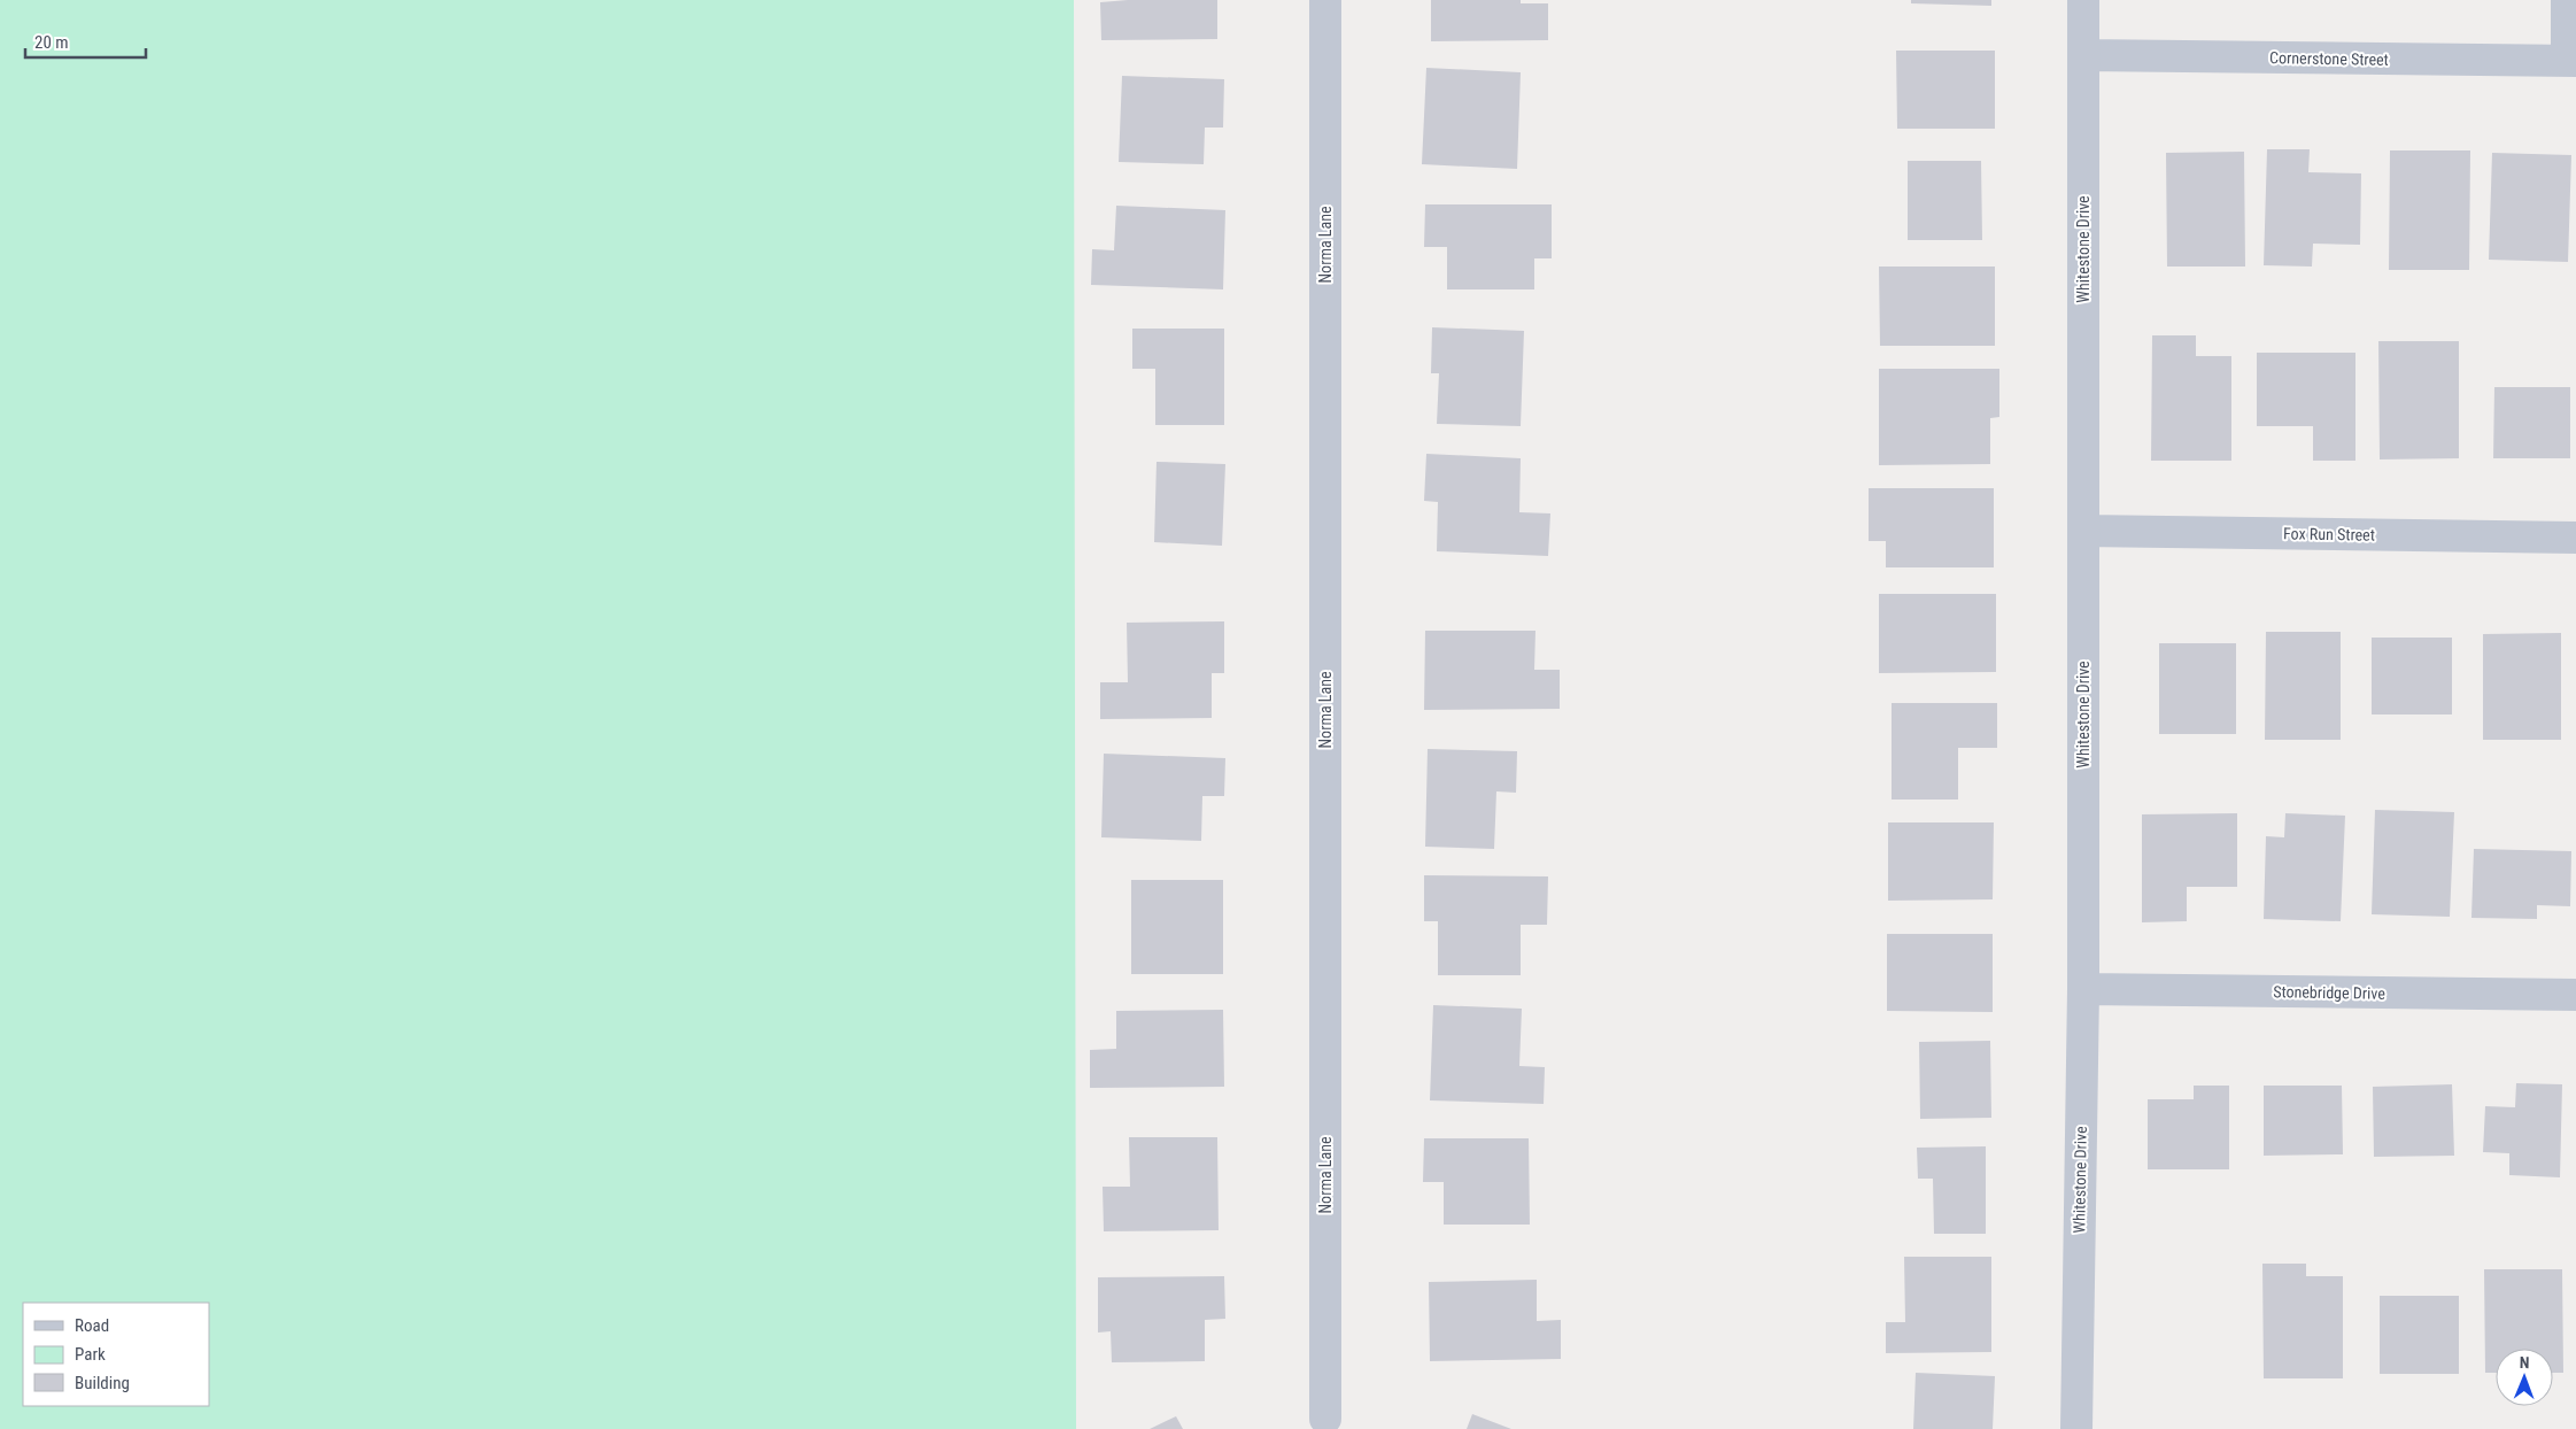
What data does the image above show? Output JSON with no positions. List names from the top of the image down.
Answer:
{
  "streets": {
    "street": [
      "Cornerstone Street",
      "Norma Lane",
      "Whitestone Drive",
      "Fox Run Street",
      "Stonebridge Drive"
    ]
  },
  "crossings": [
    ["Cornerstone Street", "Whitestone Drive"],
    ["Whitestone Drive", "Fox Run Street"],
    ["Whitestone Drive", "Stonebridge Drive"]
  ],
  "legend": ["Road", "Park", "Building"],
  "scale_bar": "20 m",
  "north": "top"
}
